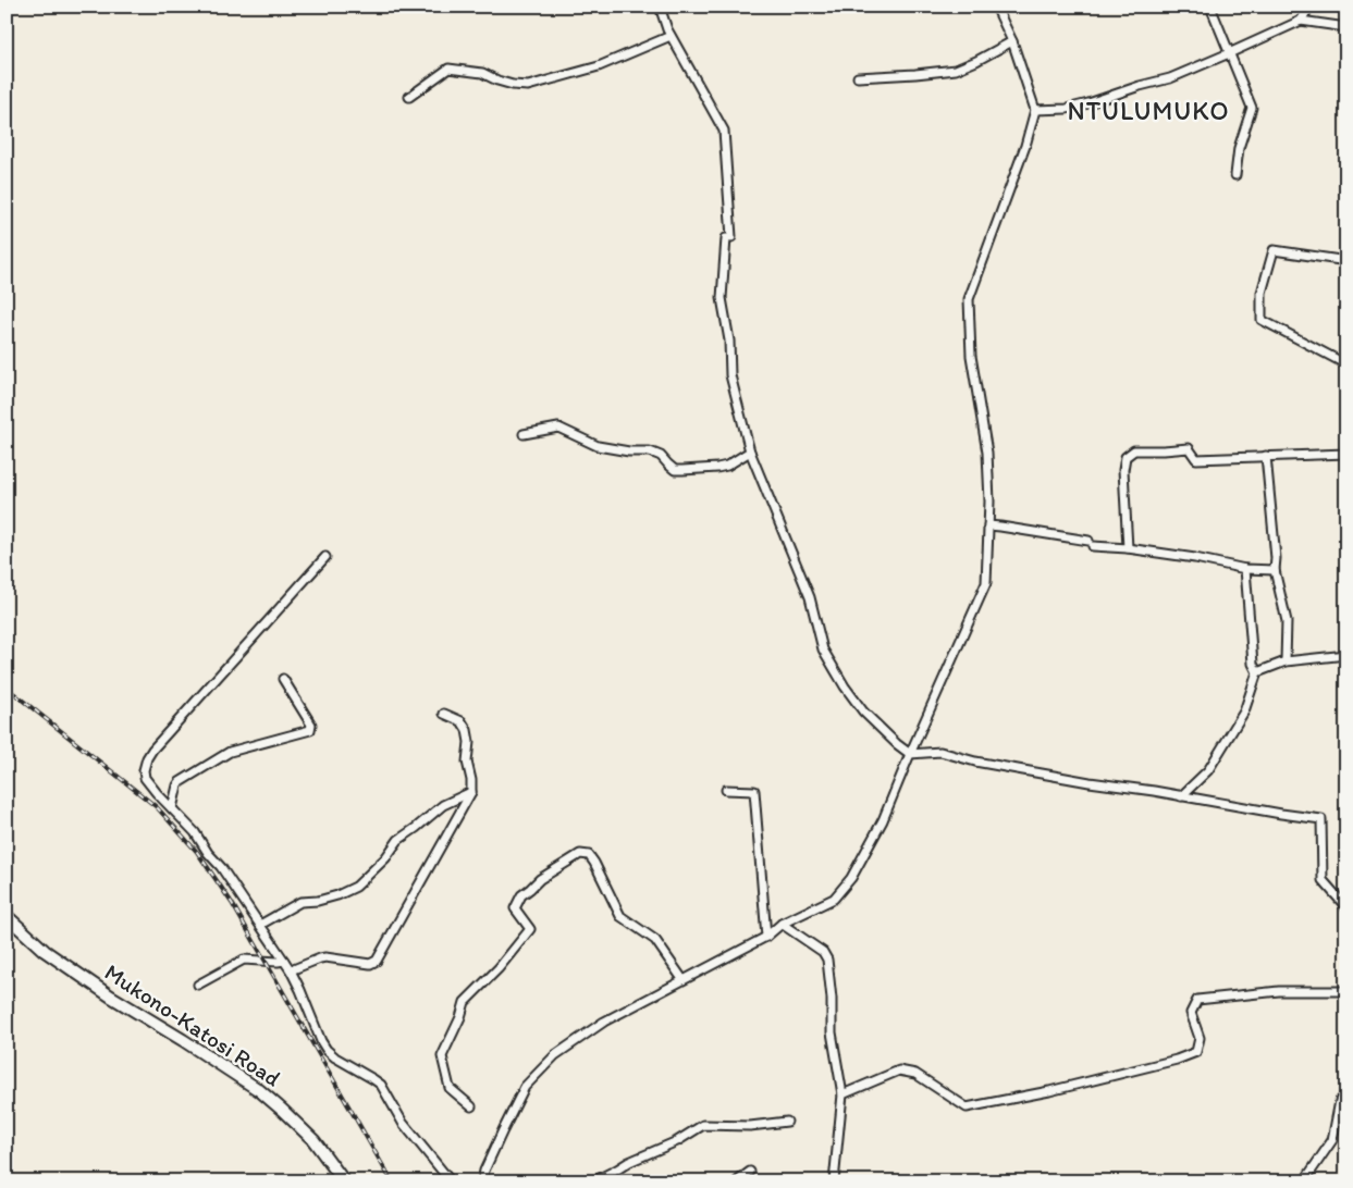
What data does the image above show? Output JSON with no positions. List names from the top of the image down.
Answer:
{
  "streets": {
    "main road": ["Mukono-Katosi Road"]
  },
  "districts": ["NTULUMUKO"]
}
